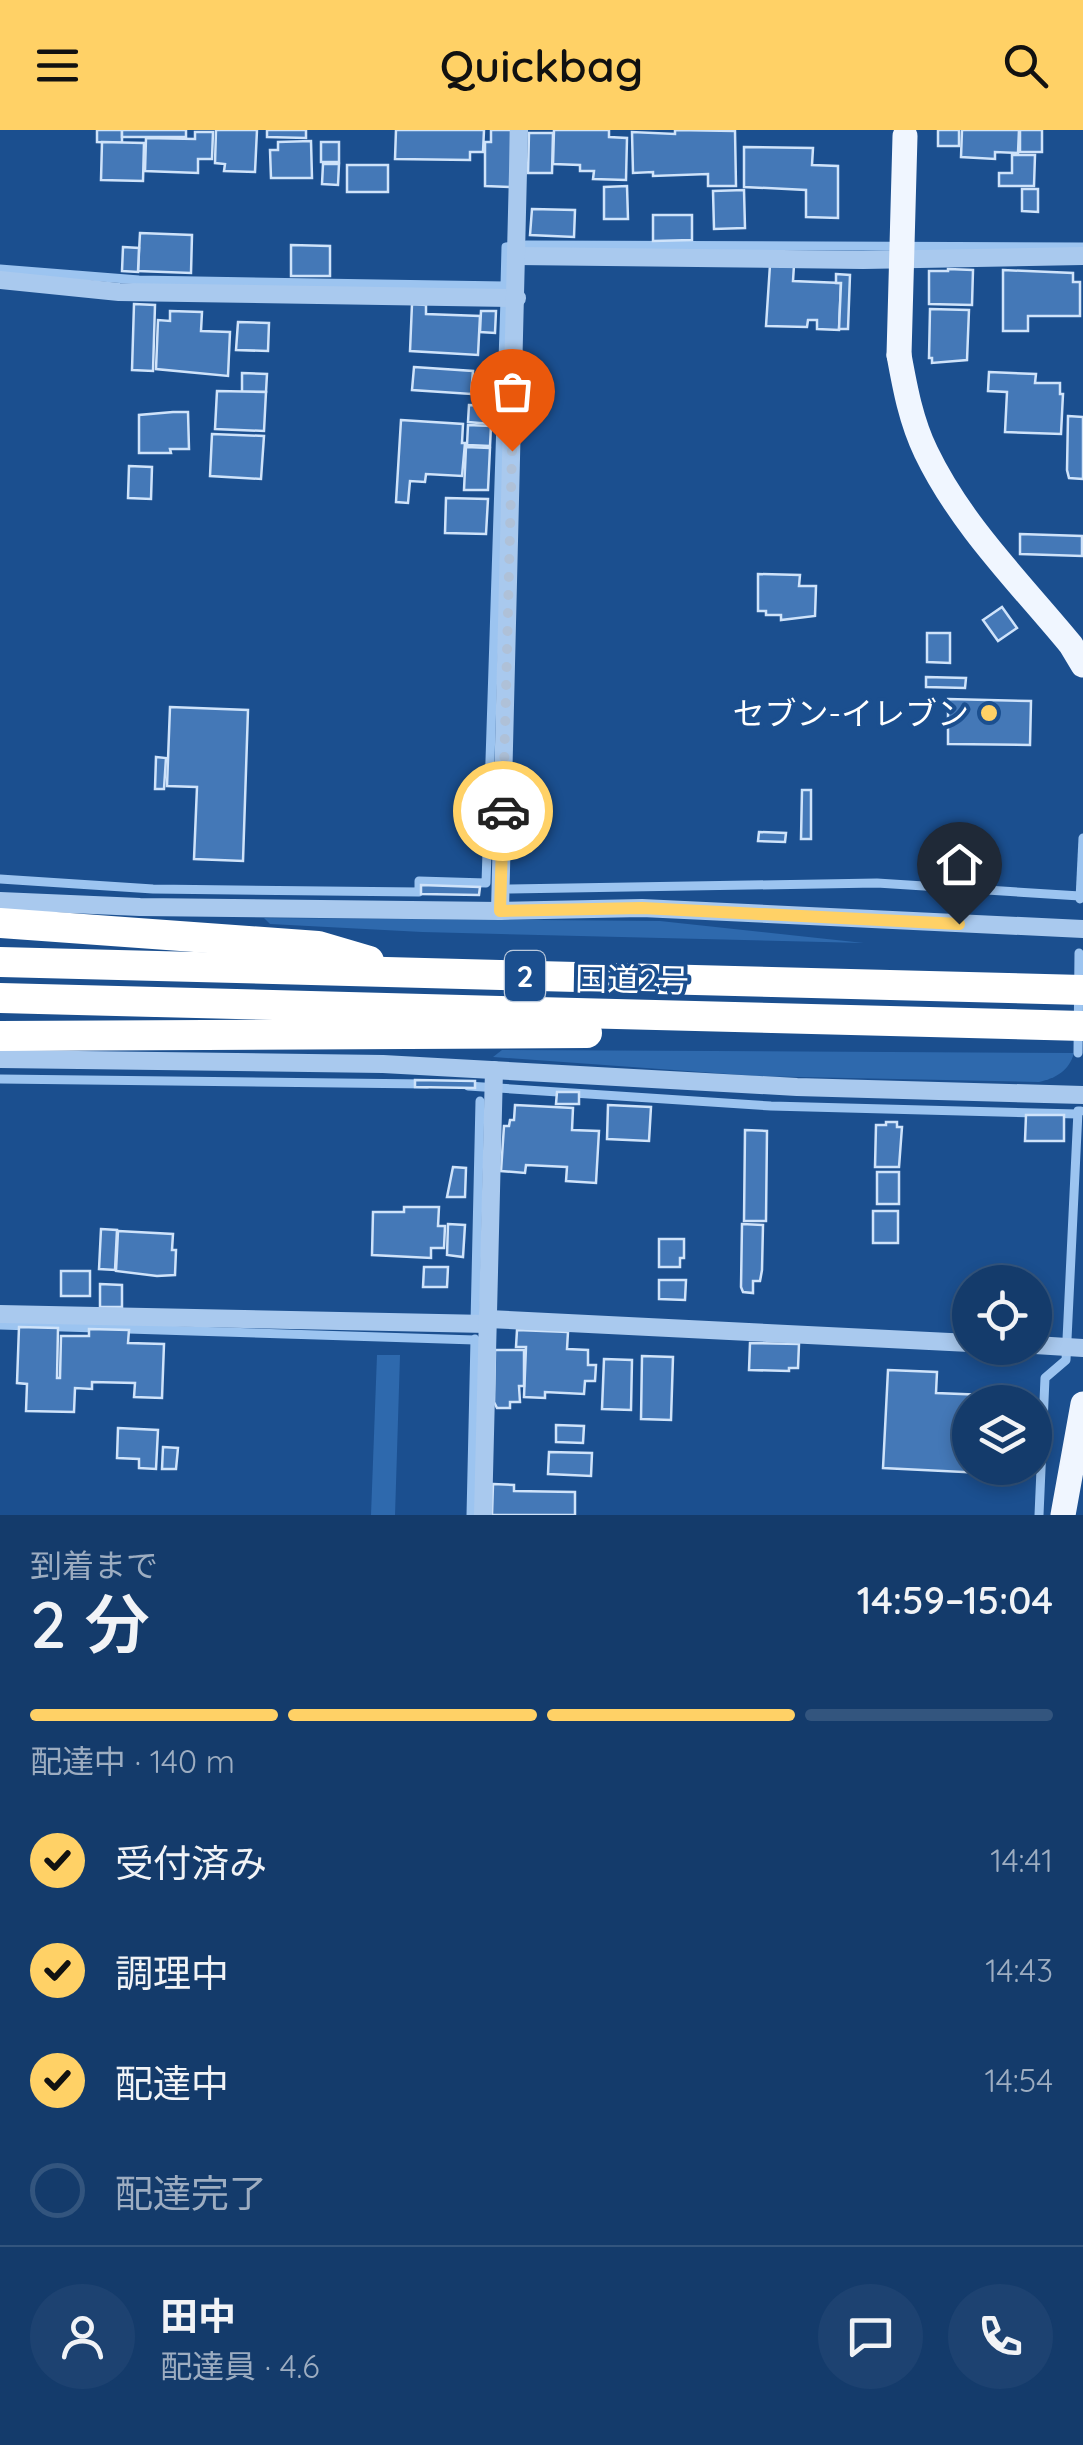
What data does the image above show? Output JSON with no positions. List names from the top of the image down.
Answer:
{
  "streets": {
    "highway": ["2", "国道2号"]
  },
  "places": ["セブン-イレブン"],
  "page": {
    "header": "Quickbag",
    "heading": ["2 分", "到着まで", "14:59–15:04"],
    "panel": ["田中", "配達員 · 4.6"],
    "bar": "配達中 · 140 m",
    "list": [
      ["受付済み", "14:41"],
      ["調理中", "14:43"],
      ["配達中", "14:54"],
      "配達完了"
    ]
  }
}
